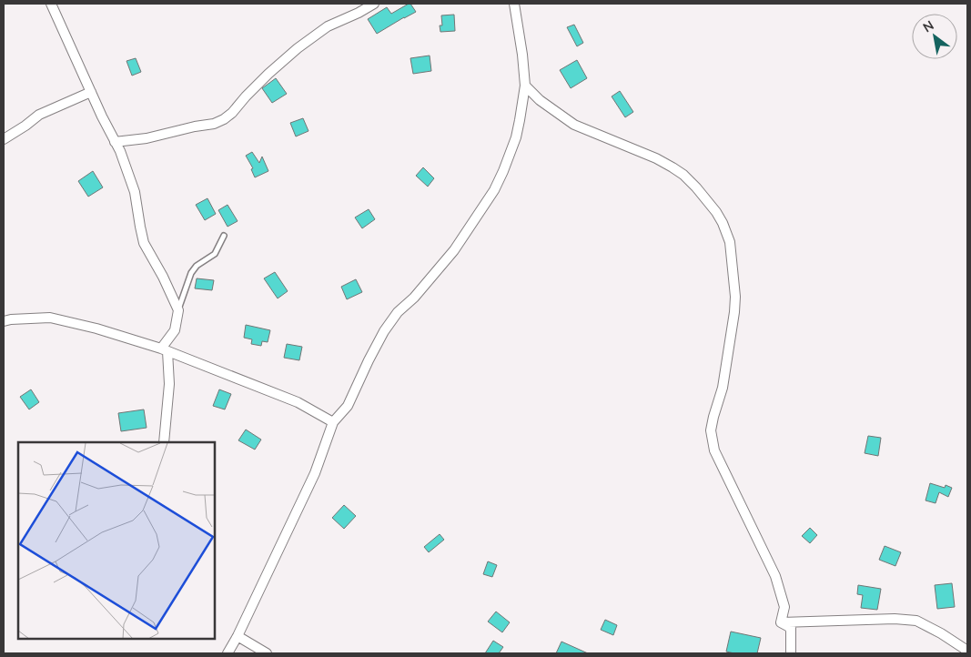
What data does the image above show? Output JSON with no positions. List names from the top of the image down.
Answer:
{
  "north": "top left"
}
